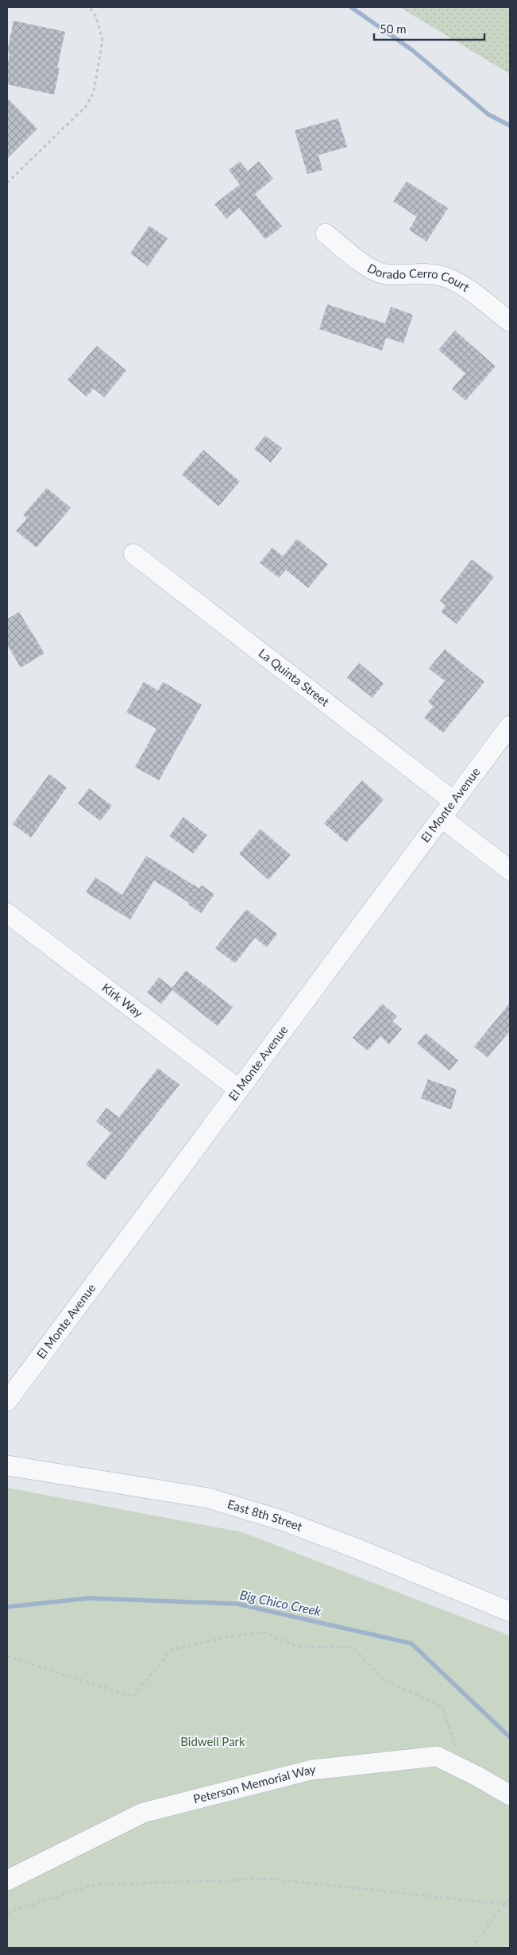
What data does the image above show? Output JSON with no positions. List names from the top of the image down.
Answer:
{
  "streets": {
    "street": [
      "Dorado Cerro Court",
      "La Quinta Street",
      "El Monte Avenue",
      "Kirk Way",
      "East 8th Street",
      "Peterson Memorial Way"
    ]
  },
  "crossings": [
    ["La Quinta Street", "El Monte Avenue"],
    ["El Monte Avenue", "Kirk Way"]
  ],
  "water": ["Big Chico Creek"],
  "parks": ["Bidwell Park"],
  "scale_bar": "50 m"
}
